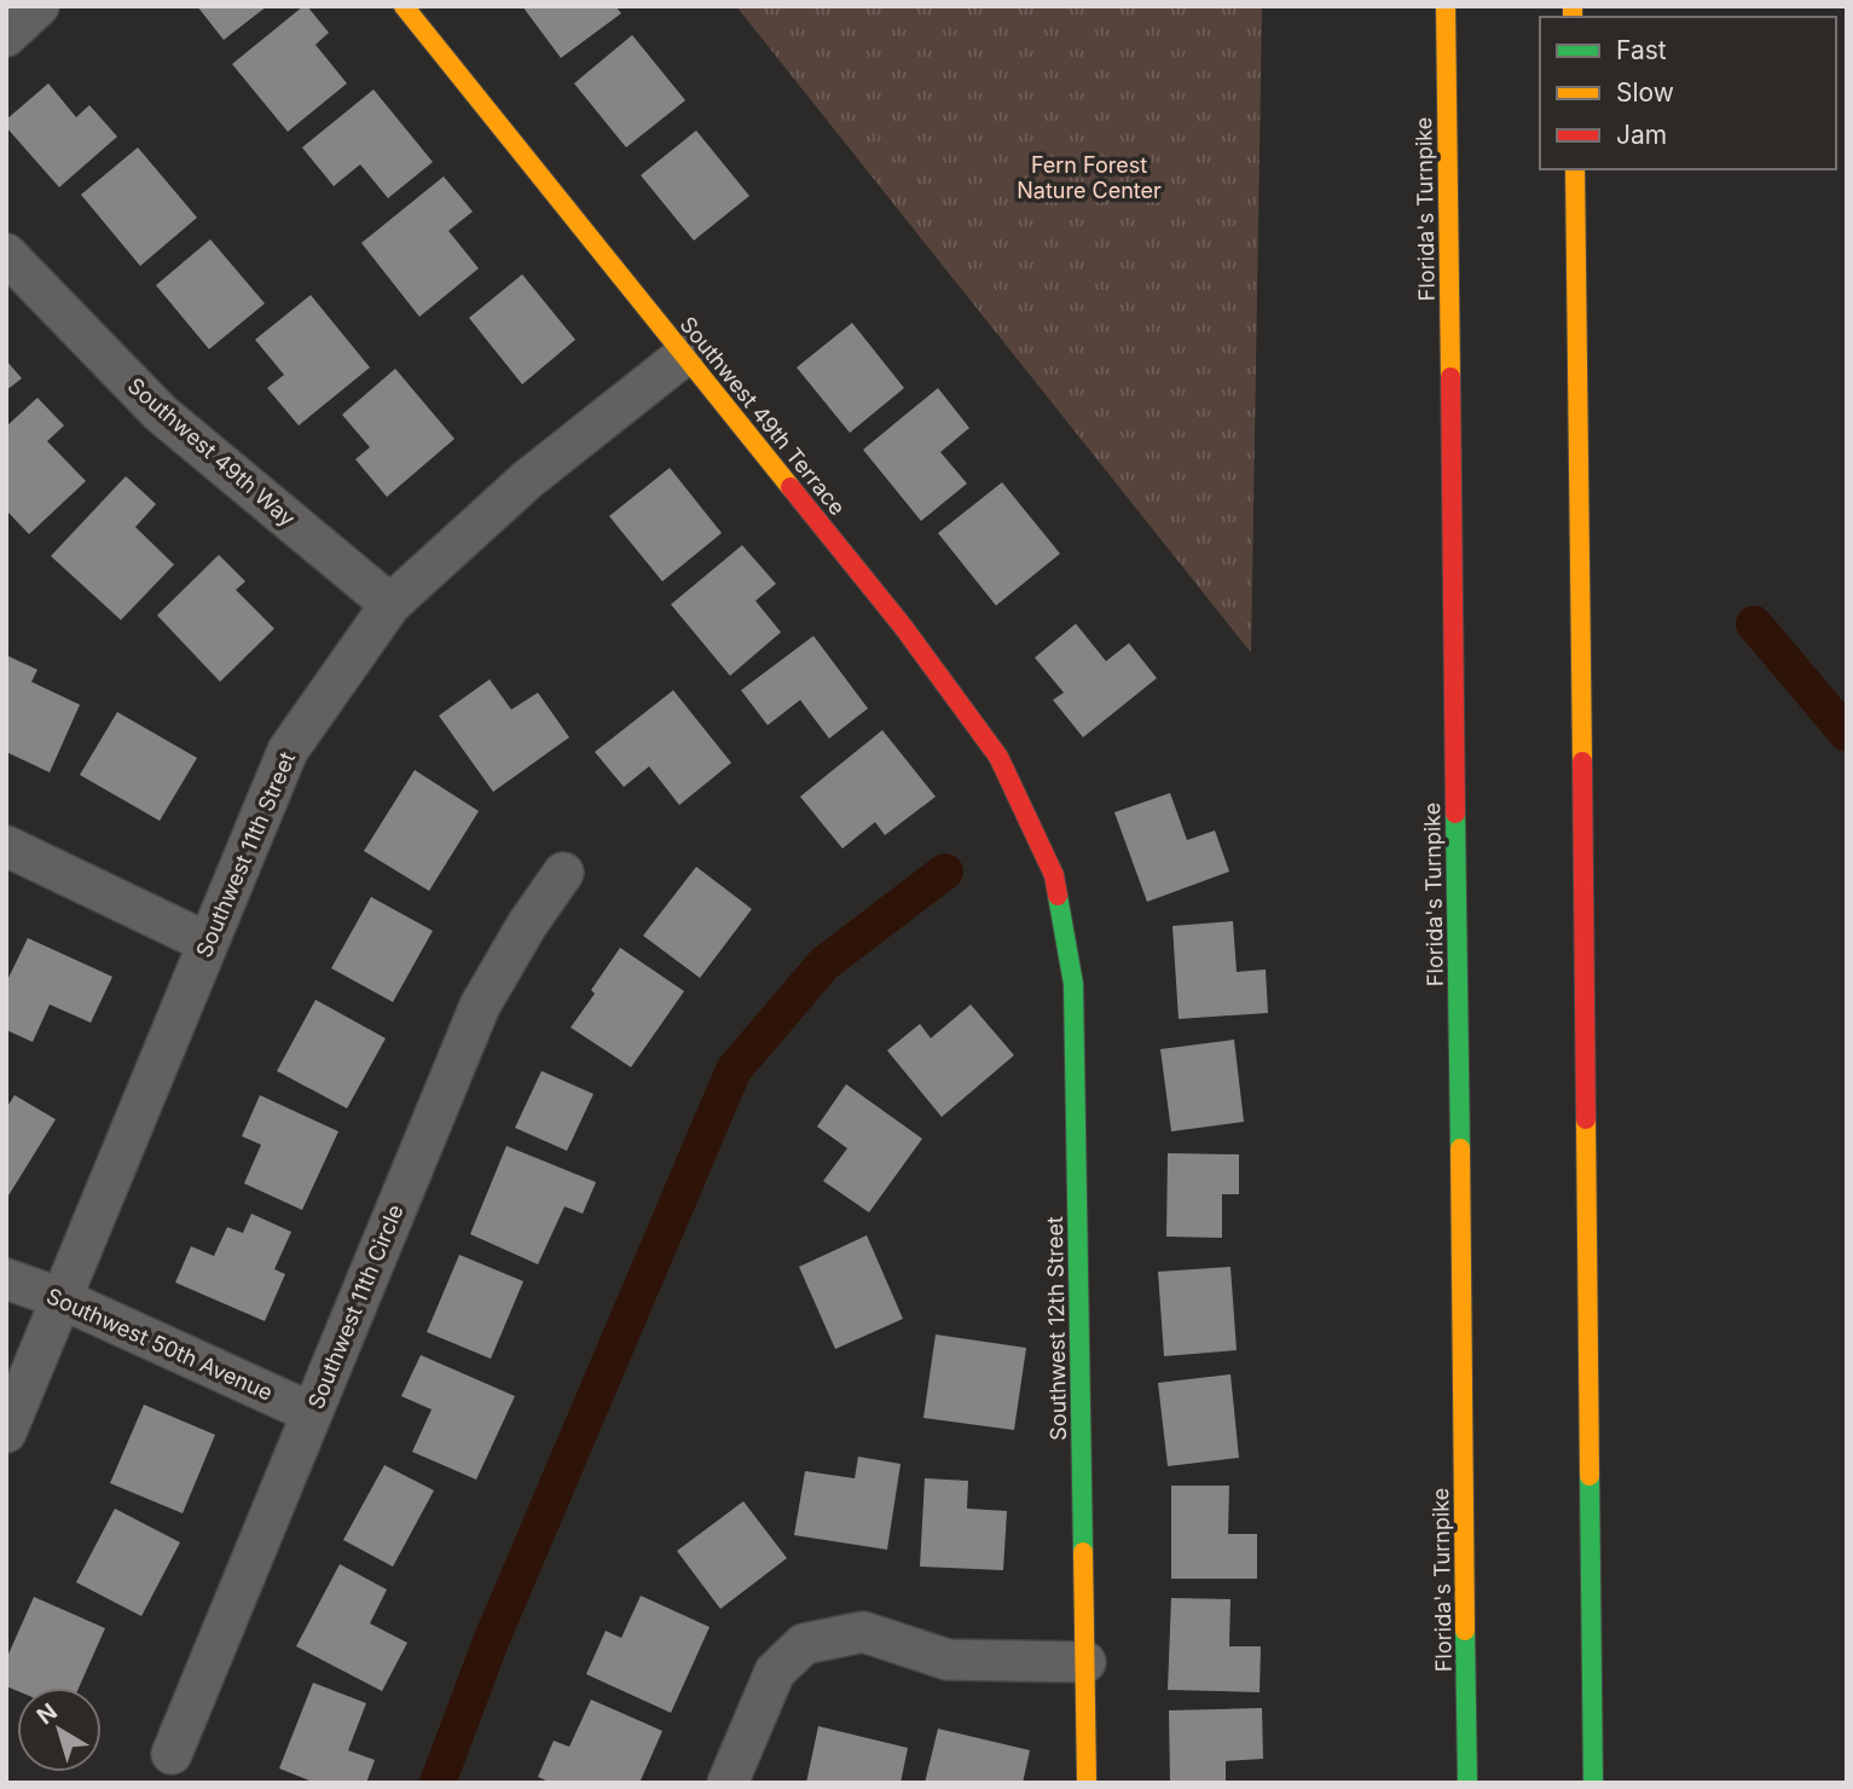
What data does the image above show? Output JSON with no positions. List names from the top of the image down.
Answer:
{
  "streets": {
    "main road": ["Florida's Turnpike", "Southwest 49th Terrace", "Southwest 12th Street"],
    "street": [
      "Southwest 49th Way",
      "Southwest 11th Street",
      "Southwest 11th Circle",
      "Southwest 50th Avenue"
    ]
  },
  "crossings": [
    ["Southwest 49th Terrace", "Southwest 11th Street"],
    ["Southwest 49th Terrace", "Southwest 12th Street"],
    ["Southwest 49th Way", "Southwest 11th Street"],
    ["Southwest 11th Street", "Southwest 50th Avenue"],
    ["Southwest 11th Circle", "Southwest 50th Avenue"]
  ],
  "parks": ["Fern Forest Nature Center"],
  "legend": ["Fast", "Slow", "Jam"],
  "north": "top left"
}
